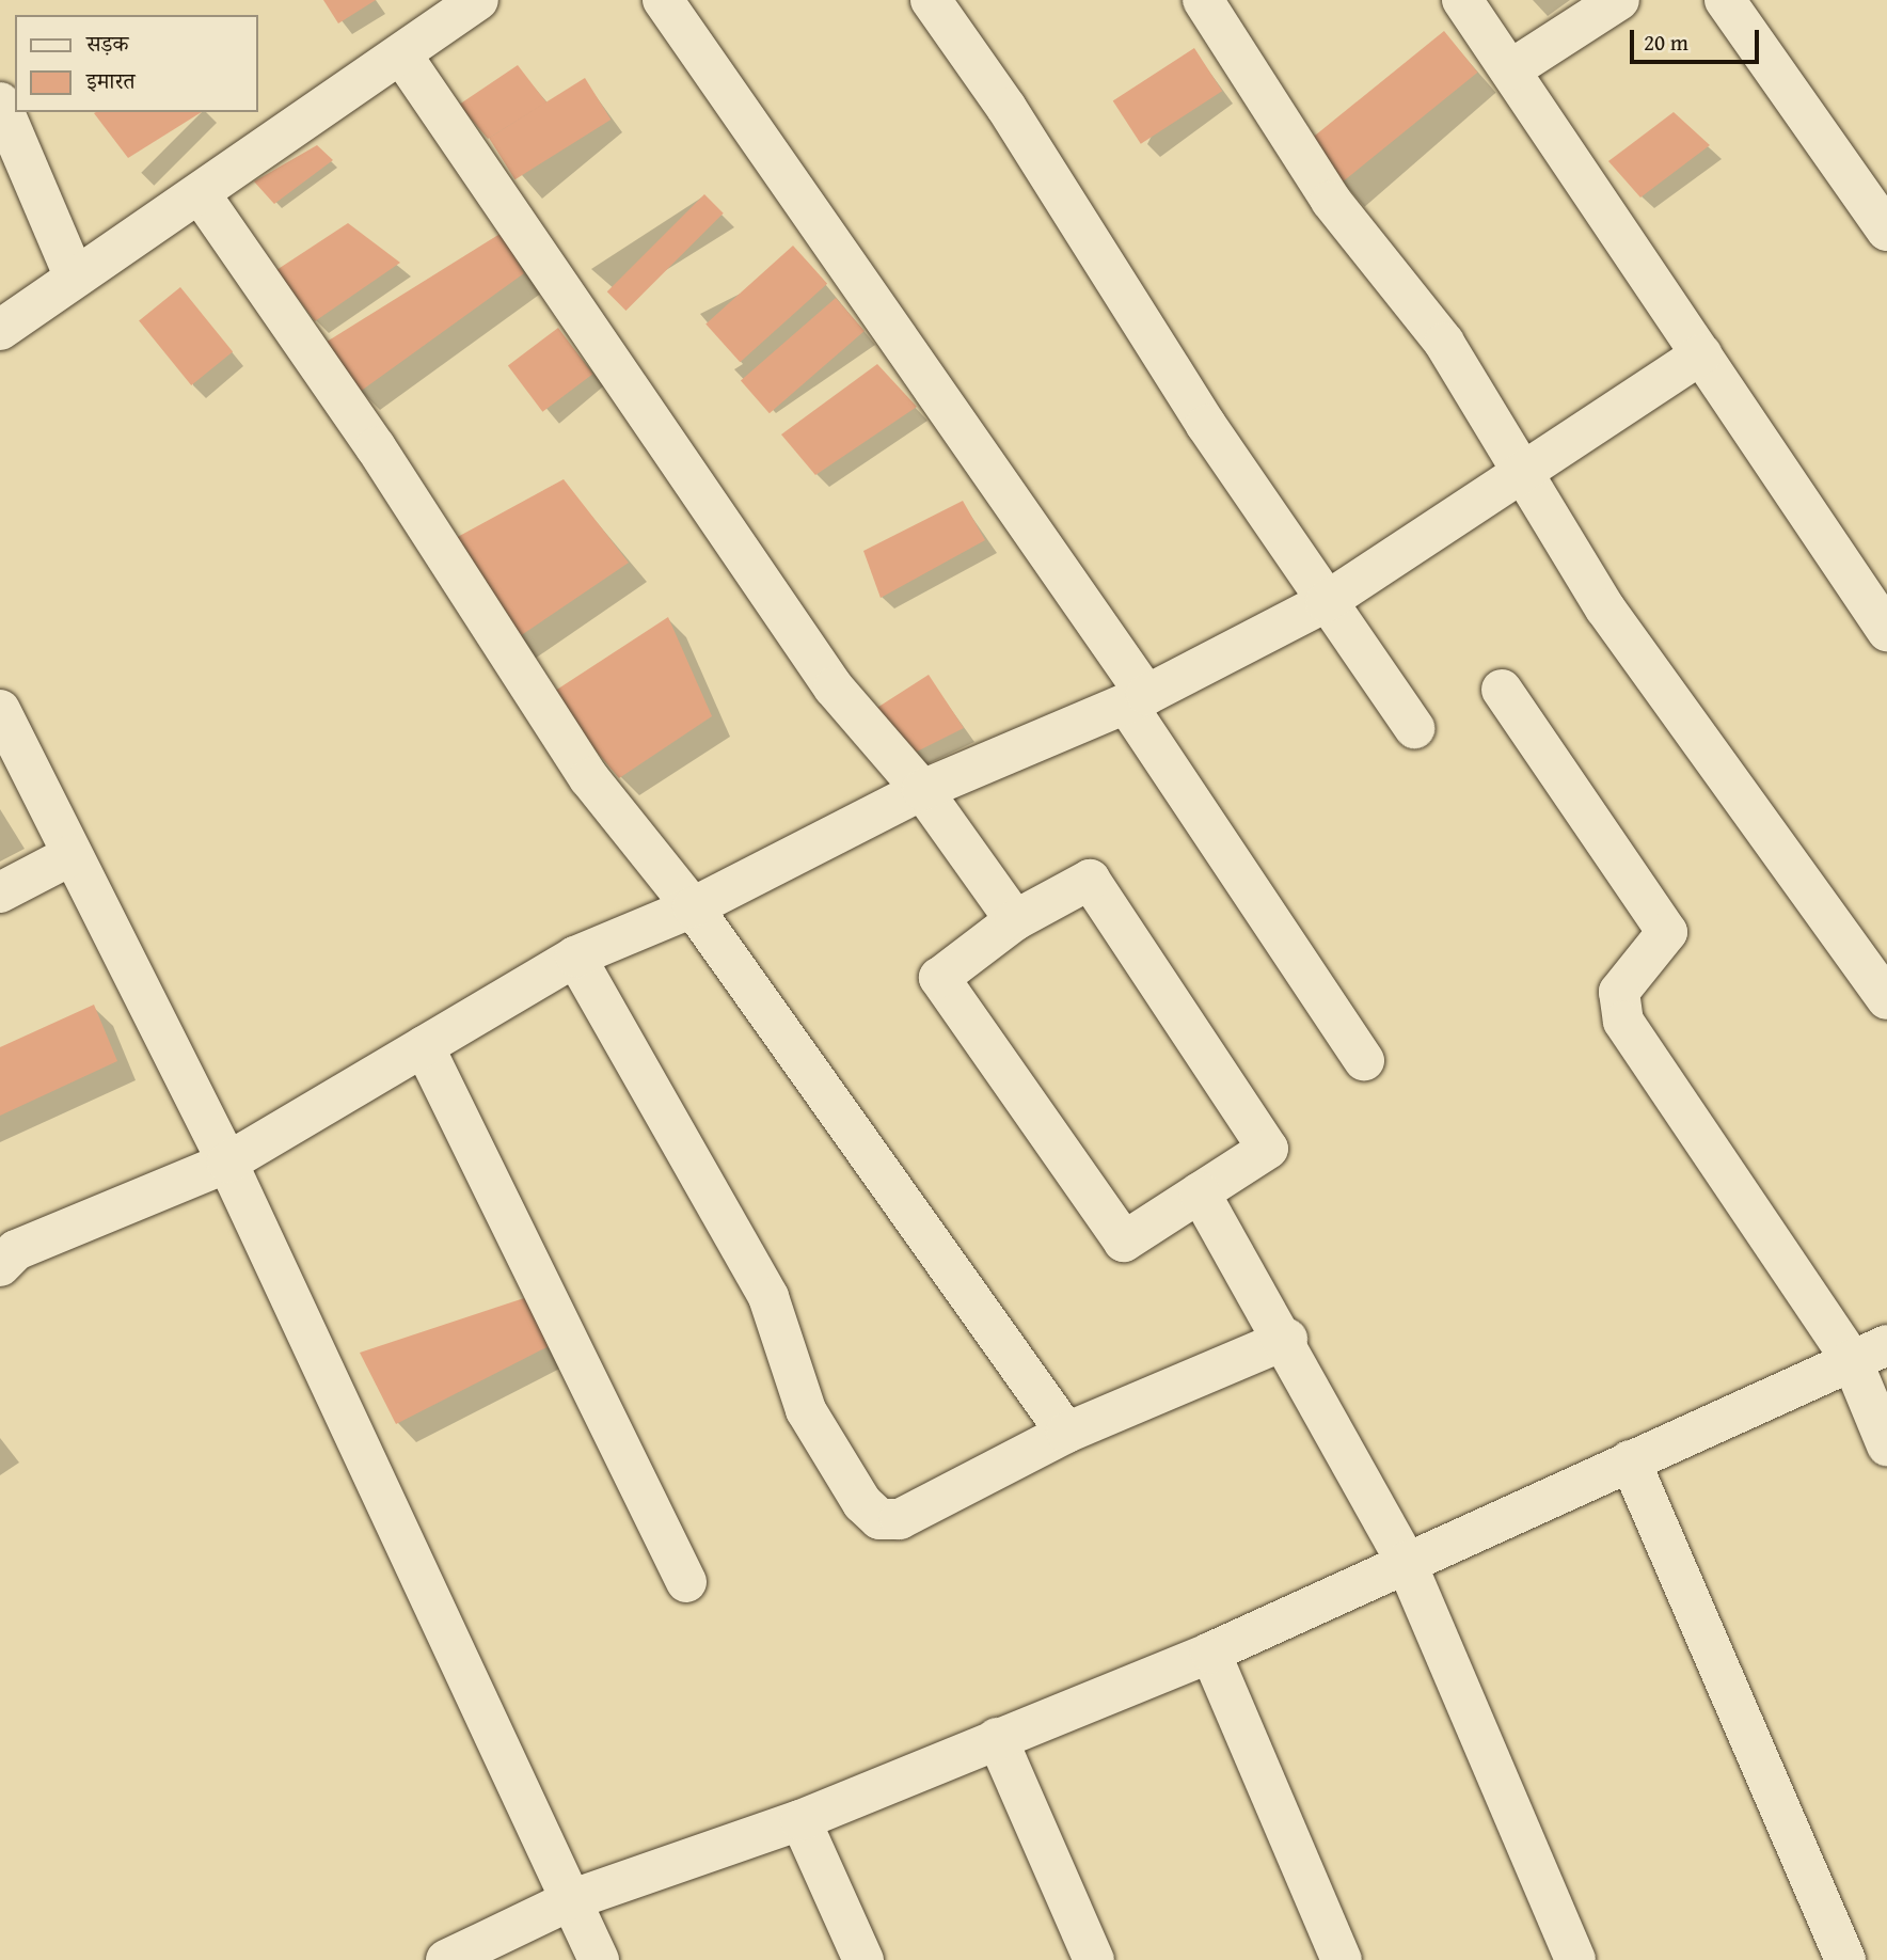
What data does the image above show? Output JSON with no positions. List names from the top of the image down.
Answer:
{
  "legend": ["सड़क", "इमारत"],
  "scale_bar": "20 m"
}
